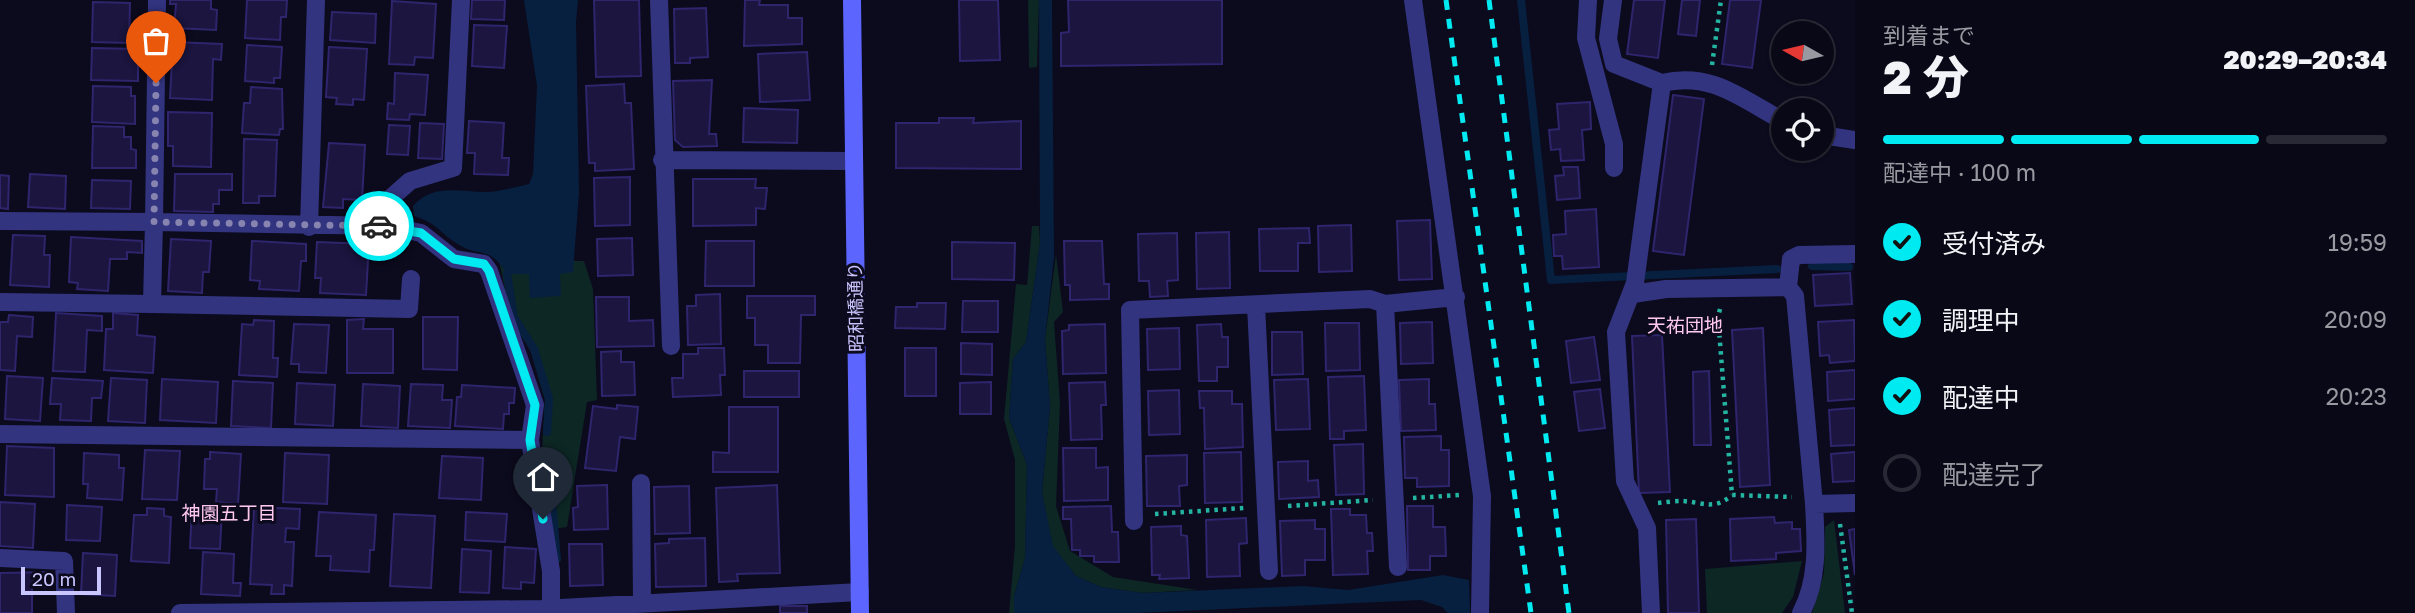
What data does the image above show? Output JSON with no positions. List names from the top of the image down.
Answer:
{
  "streets": {
    "main road": ["昭和橋通り"]
  },
  "districts": ["天祐団地", "神園五丁目"],
  "scale_bar": "20 m",
  "north": "left",
  "page": {
    "heading": ["2 分", "到着まで", "20:29–20:34"],
    "bar": "配達中 · 100 m",
    "list": [
      ["受付済み", "19:59"],
      ["調理中", "20:09"],
      ["配達中", "20:23"],
      "配達完了"
    ],
    "scale": "20 m"
  }
}
